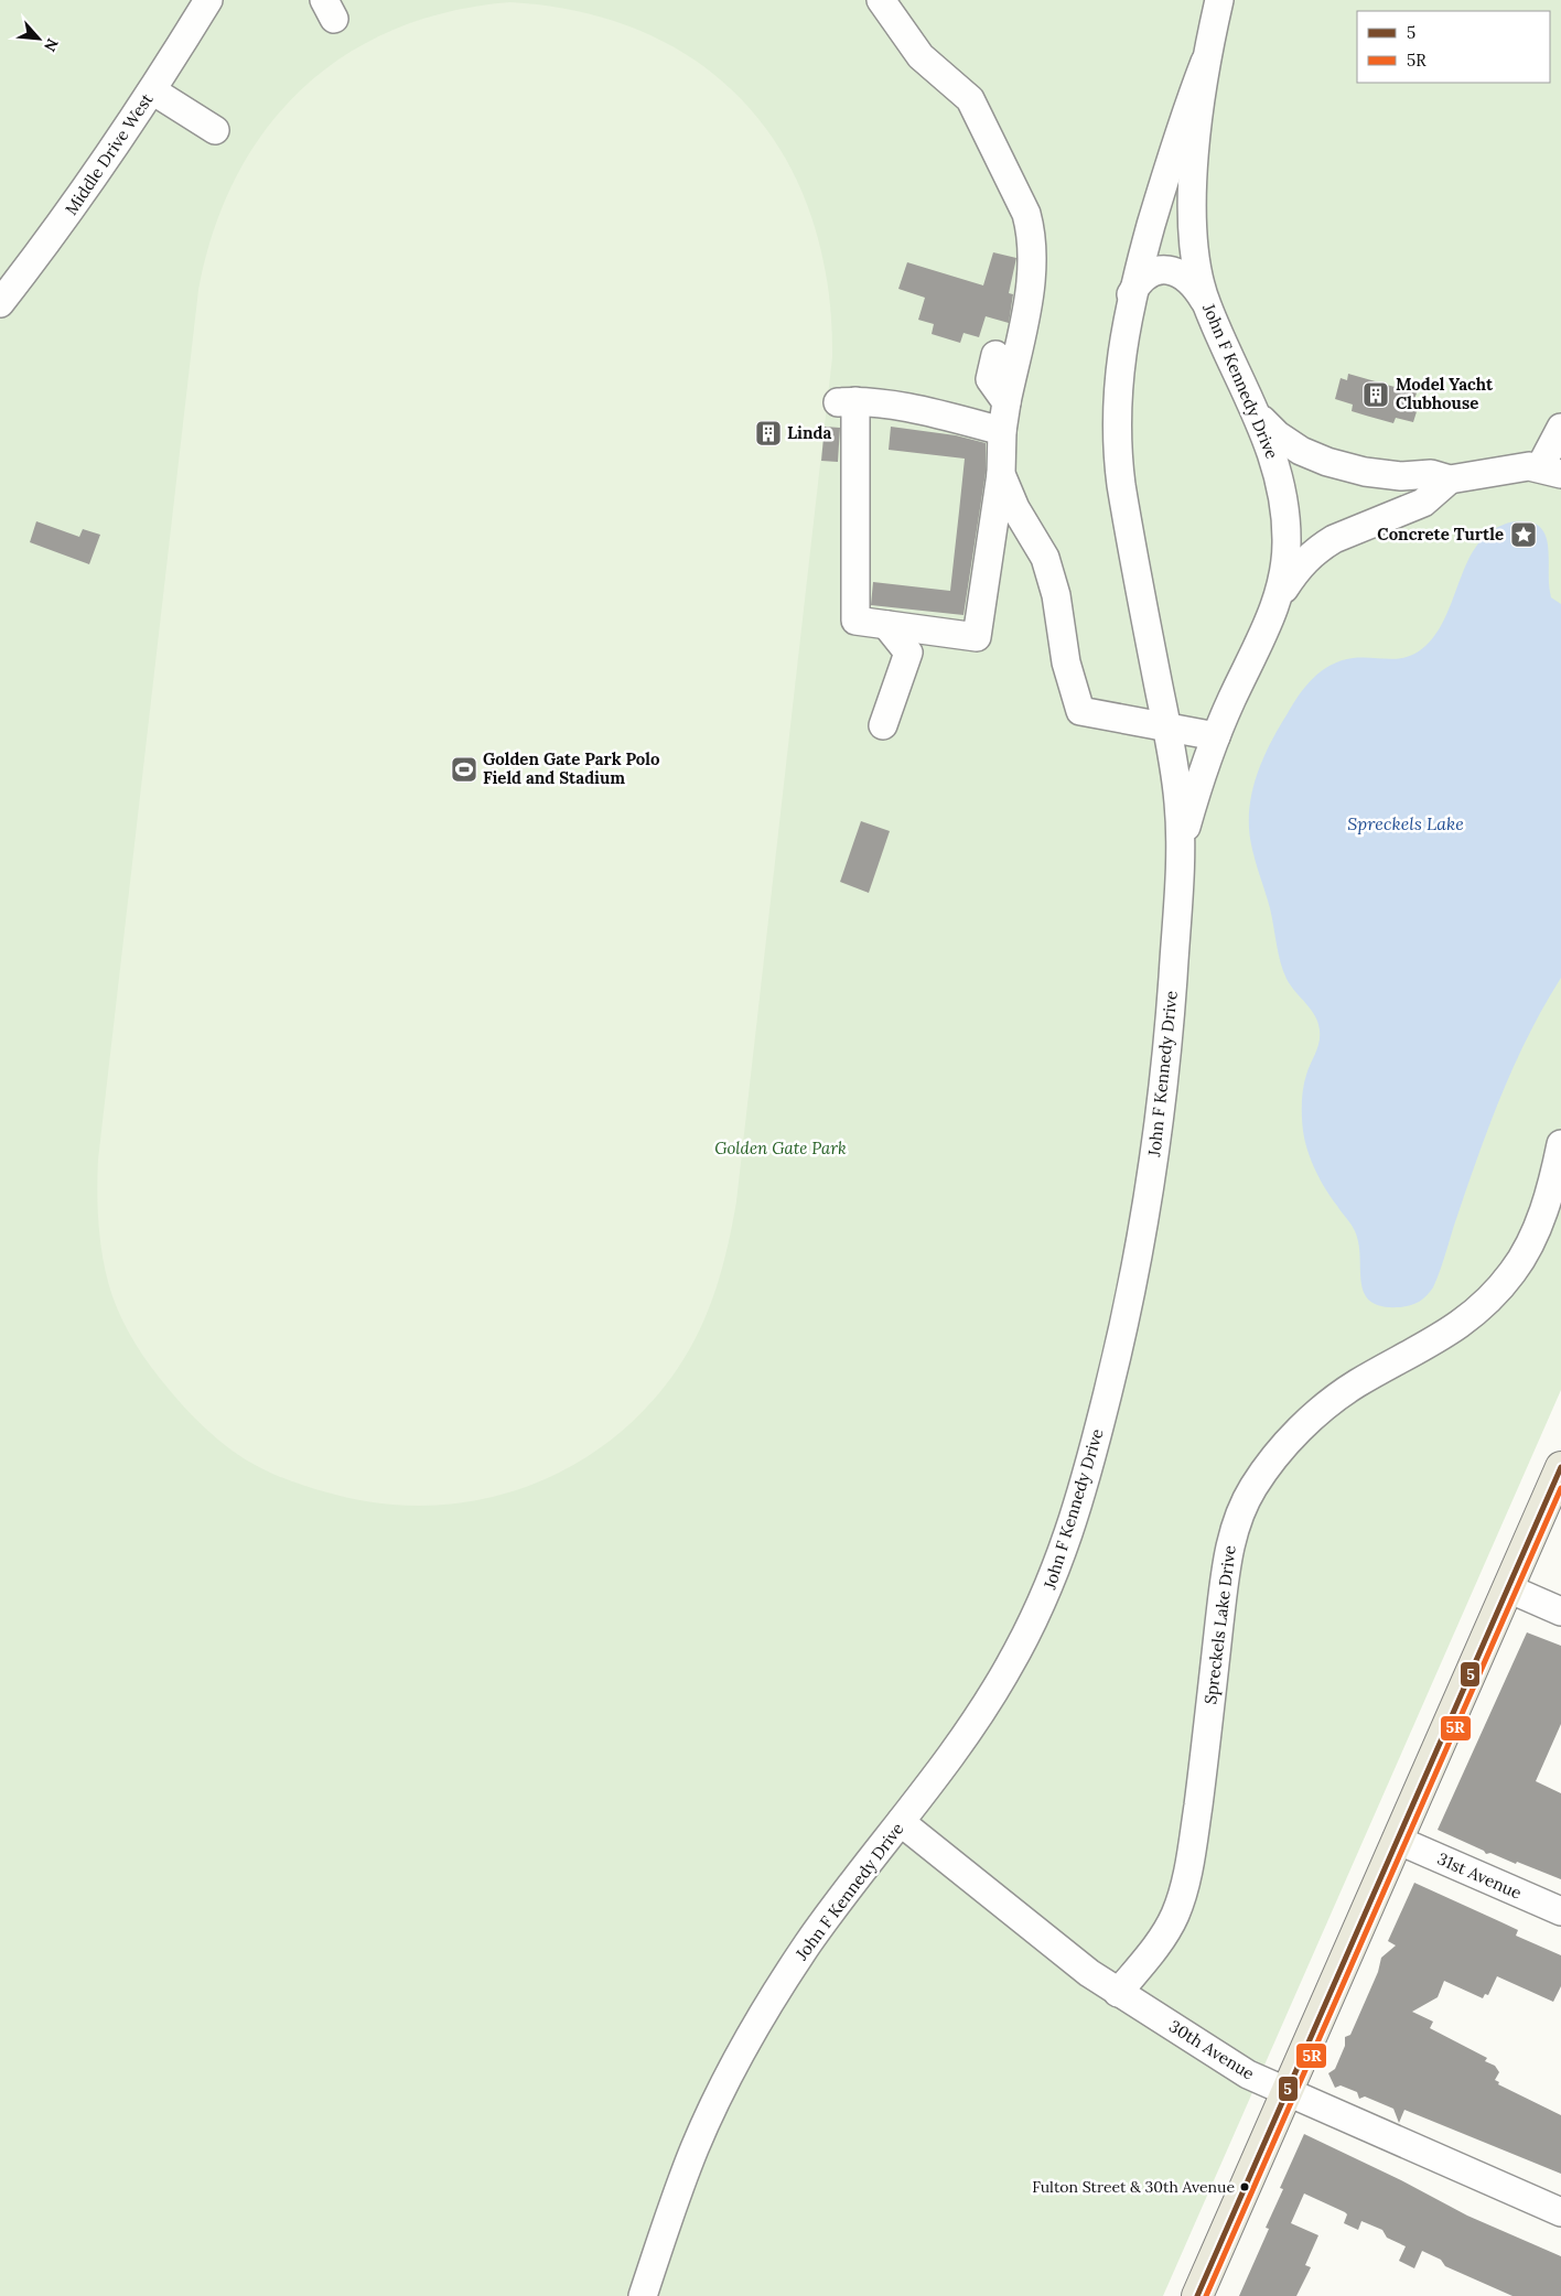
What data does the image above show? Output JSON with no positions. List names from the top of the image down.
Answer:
{
  "streets": {
    "street": [
      "Middle Drive West",
      "John F Kennedy Drive",
      "Spreckels Lake Drive",
      "31st Avenue",
      "30th Avenue"
    ]
  },
  "crossings": [
    ["John F Kennedy Drive", "30th Avenue"],
    ["Spreckels Lake Drive", "30th Avenue"]
  ],
  "water": ["Spreckels Lake"],
  "parks": ["Golden Gate Park"],
  "places": {
    "building": ["Model Yacht Clubhouse", "Linda"],
    "place": ["Concrete Turtle"],
    "sports": ["Golden Gate Park Polo Field and Stadium"],
    "other": ["Fulton Street & 30th Avenue"]
  },
  "lines": ["transit line 5", "transit line 5R"],
  "legend": ["5", "5R"],
  "north": "bottom right"
}
